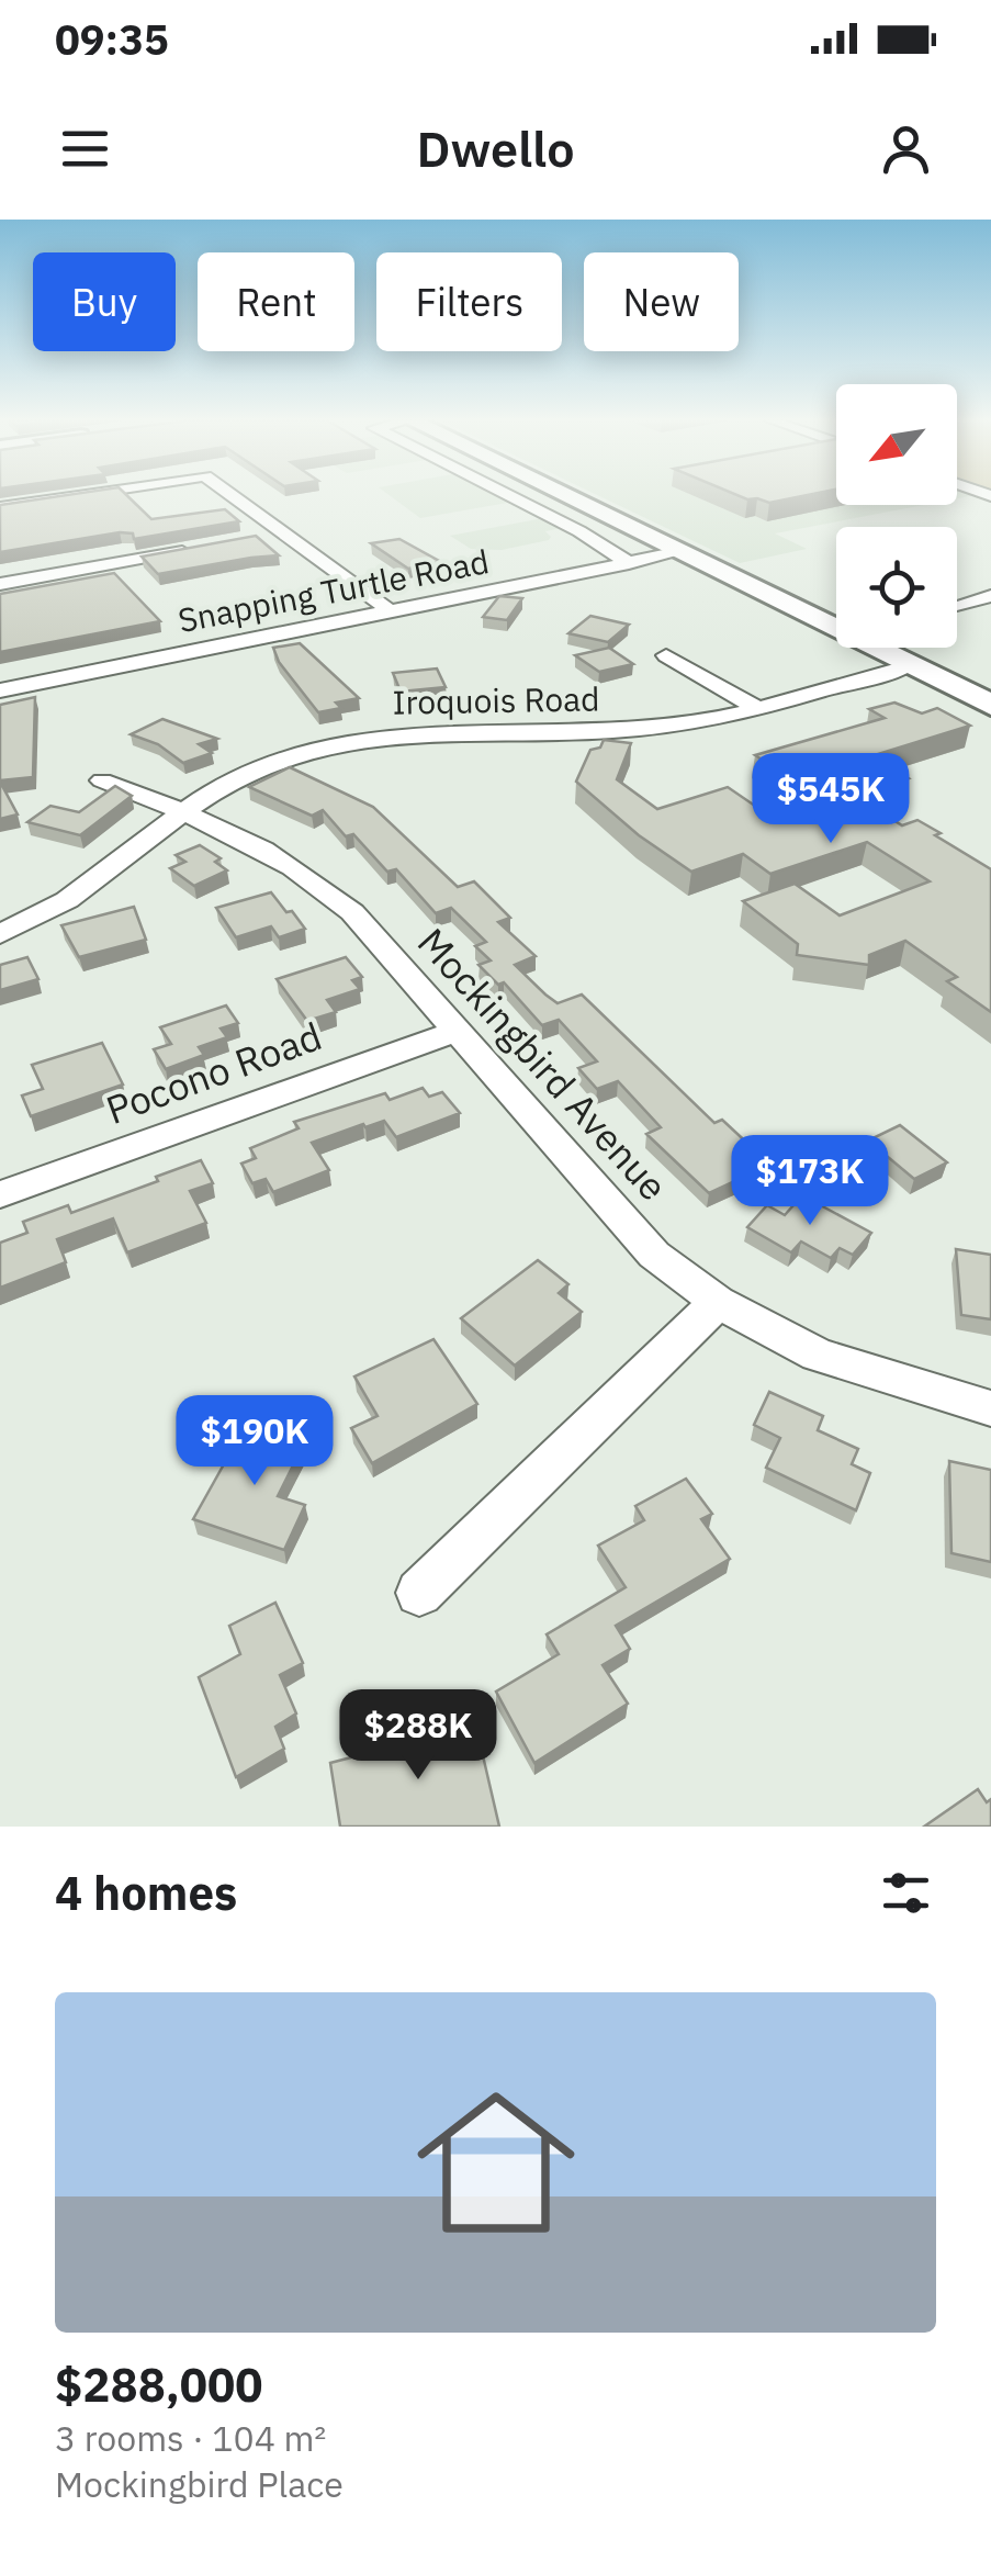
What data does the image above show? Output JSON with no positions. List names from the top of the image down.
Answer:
{
  "streets": {
    "street": [
      "Snapping Turtle Road",
      "Iroquois Road",
      "Mockingbird Avenue",
      "Pocono Road"
    ]
  },
  "crossings": [
    ["Iroquois Road", "Mockingbird Avenue"],
    ["Mockingbird Avenue", "Pocono Road"]
  ],
  "north": "bottom left",
  "page": {
    "status": "09:35",
    "header": "Dwello",
    "chip": [
      "Buy",
      "Rent",
      "Filters",
      "New"
    ],
    "price": [
      "$545K",
      "$173K",
      "$190K",
      "$288K"
    ],
    "heading": "4 homes",
    "list": [
      {
        "name": "$288,000",
        "note": "3 rooms · 104 m² · Mockingbird Place"
      }
    ]
  }
}
